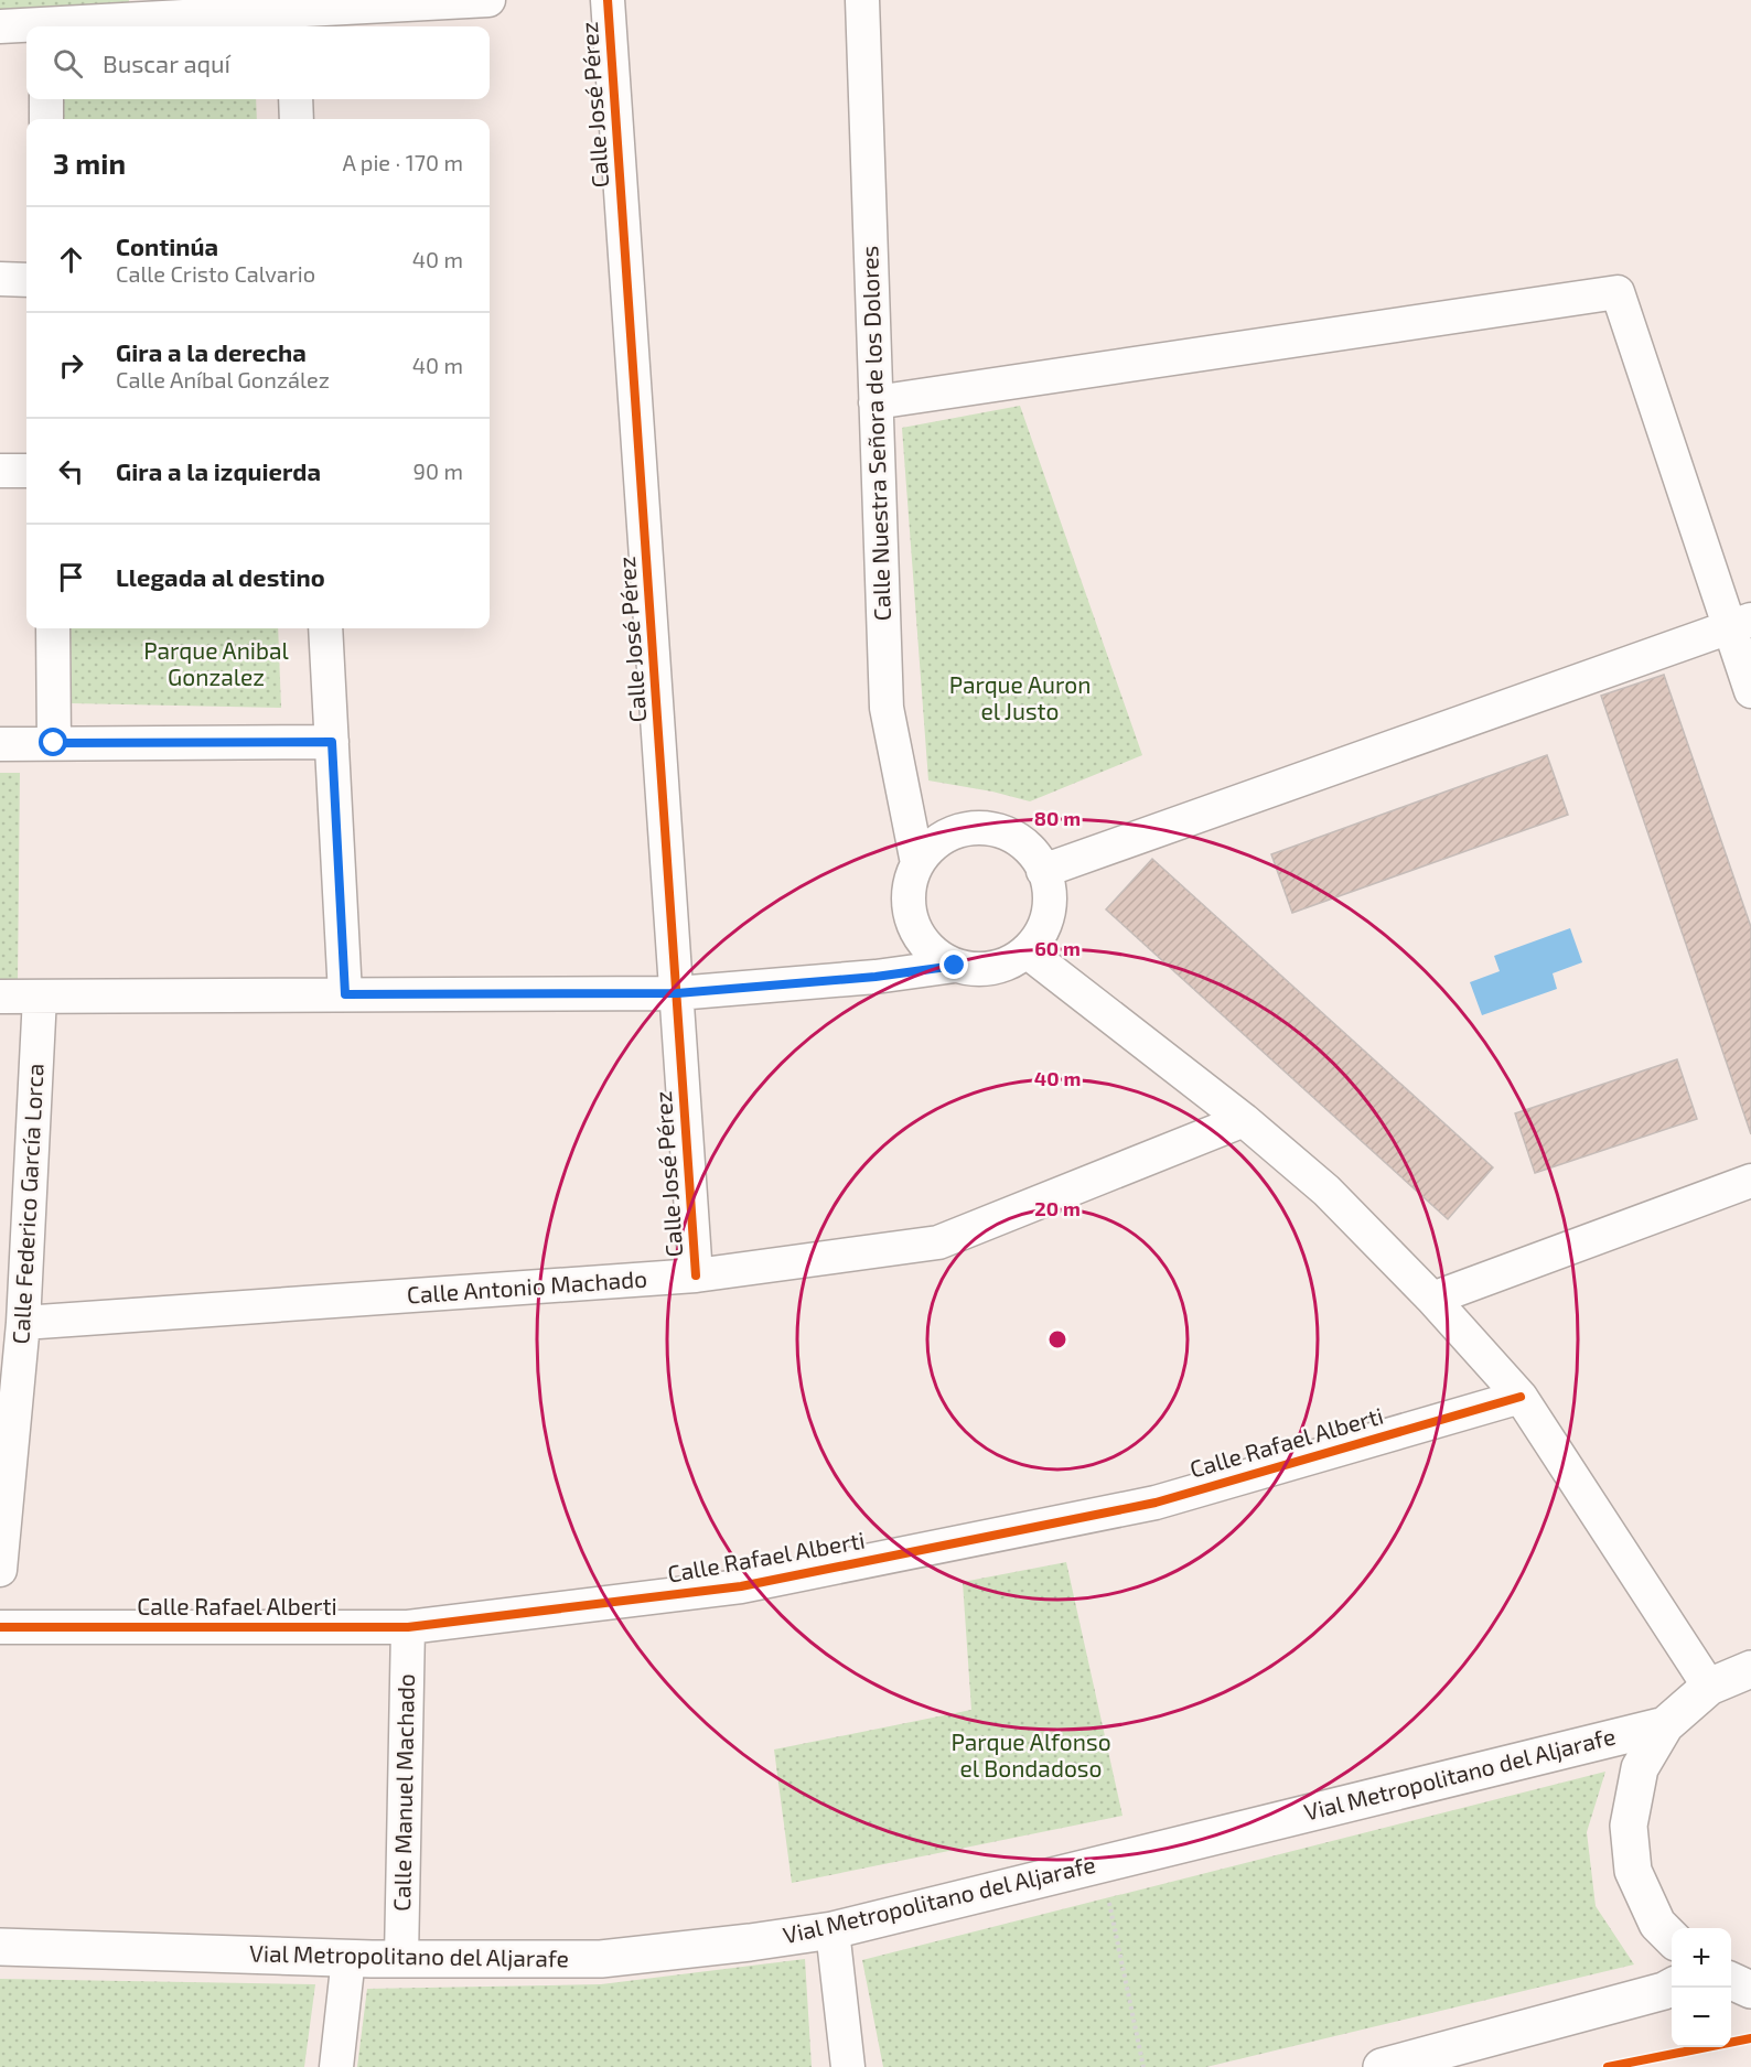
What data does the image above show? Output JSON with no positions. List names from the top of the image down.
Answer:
{
  "streets": {
    "main road": ["Vial Metropolitano del Aljarafe"],
    "street": [
      "Calle José Pérez",
      "Calle Nuestra Señora de los Dolores",
      "Calle Federico García Lorca",
      "Calle Antonio Machado",
      "Calle Rafael Alberti",
      "Calle Manuel Machado"
    ]
  },
  "crossings": [
    ["Calle José Pérez", "Calle Antonio Machado"],
    ["Calle Federico García Lorca", "Calle Antonio Machado"],
    ["Calle Rafael Alberti", "Calle Manuel Machado"],
    ["Vial Metropolitano del Aljarafe", "Calle Manuel Machado"]
  ],
  "parks": ["Parque Anibal Gonzalez", "Parque Auron el Justo", "Parque Alfonso el Bondadoso"],
  "page": {
    "search": "Buscar aquí",
    "heading": ["3 min", "A pie · 170 m"],
    "list": [
      ["Continúa", "Calle Cristo Calvario", "40 m"],
      ["Gira a la derecha", "Calle Aníbal González", "40 m"],
      ["Gira a la izquierda", "90 m"],
      "Llegada al destino"
    ],
    "map_buttons": ["+", "−"]
  },
  "rings": [
    "80 m",
    "60 m",
    "40 m",
    "20 m"
  ]
}
